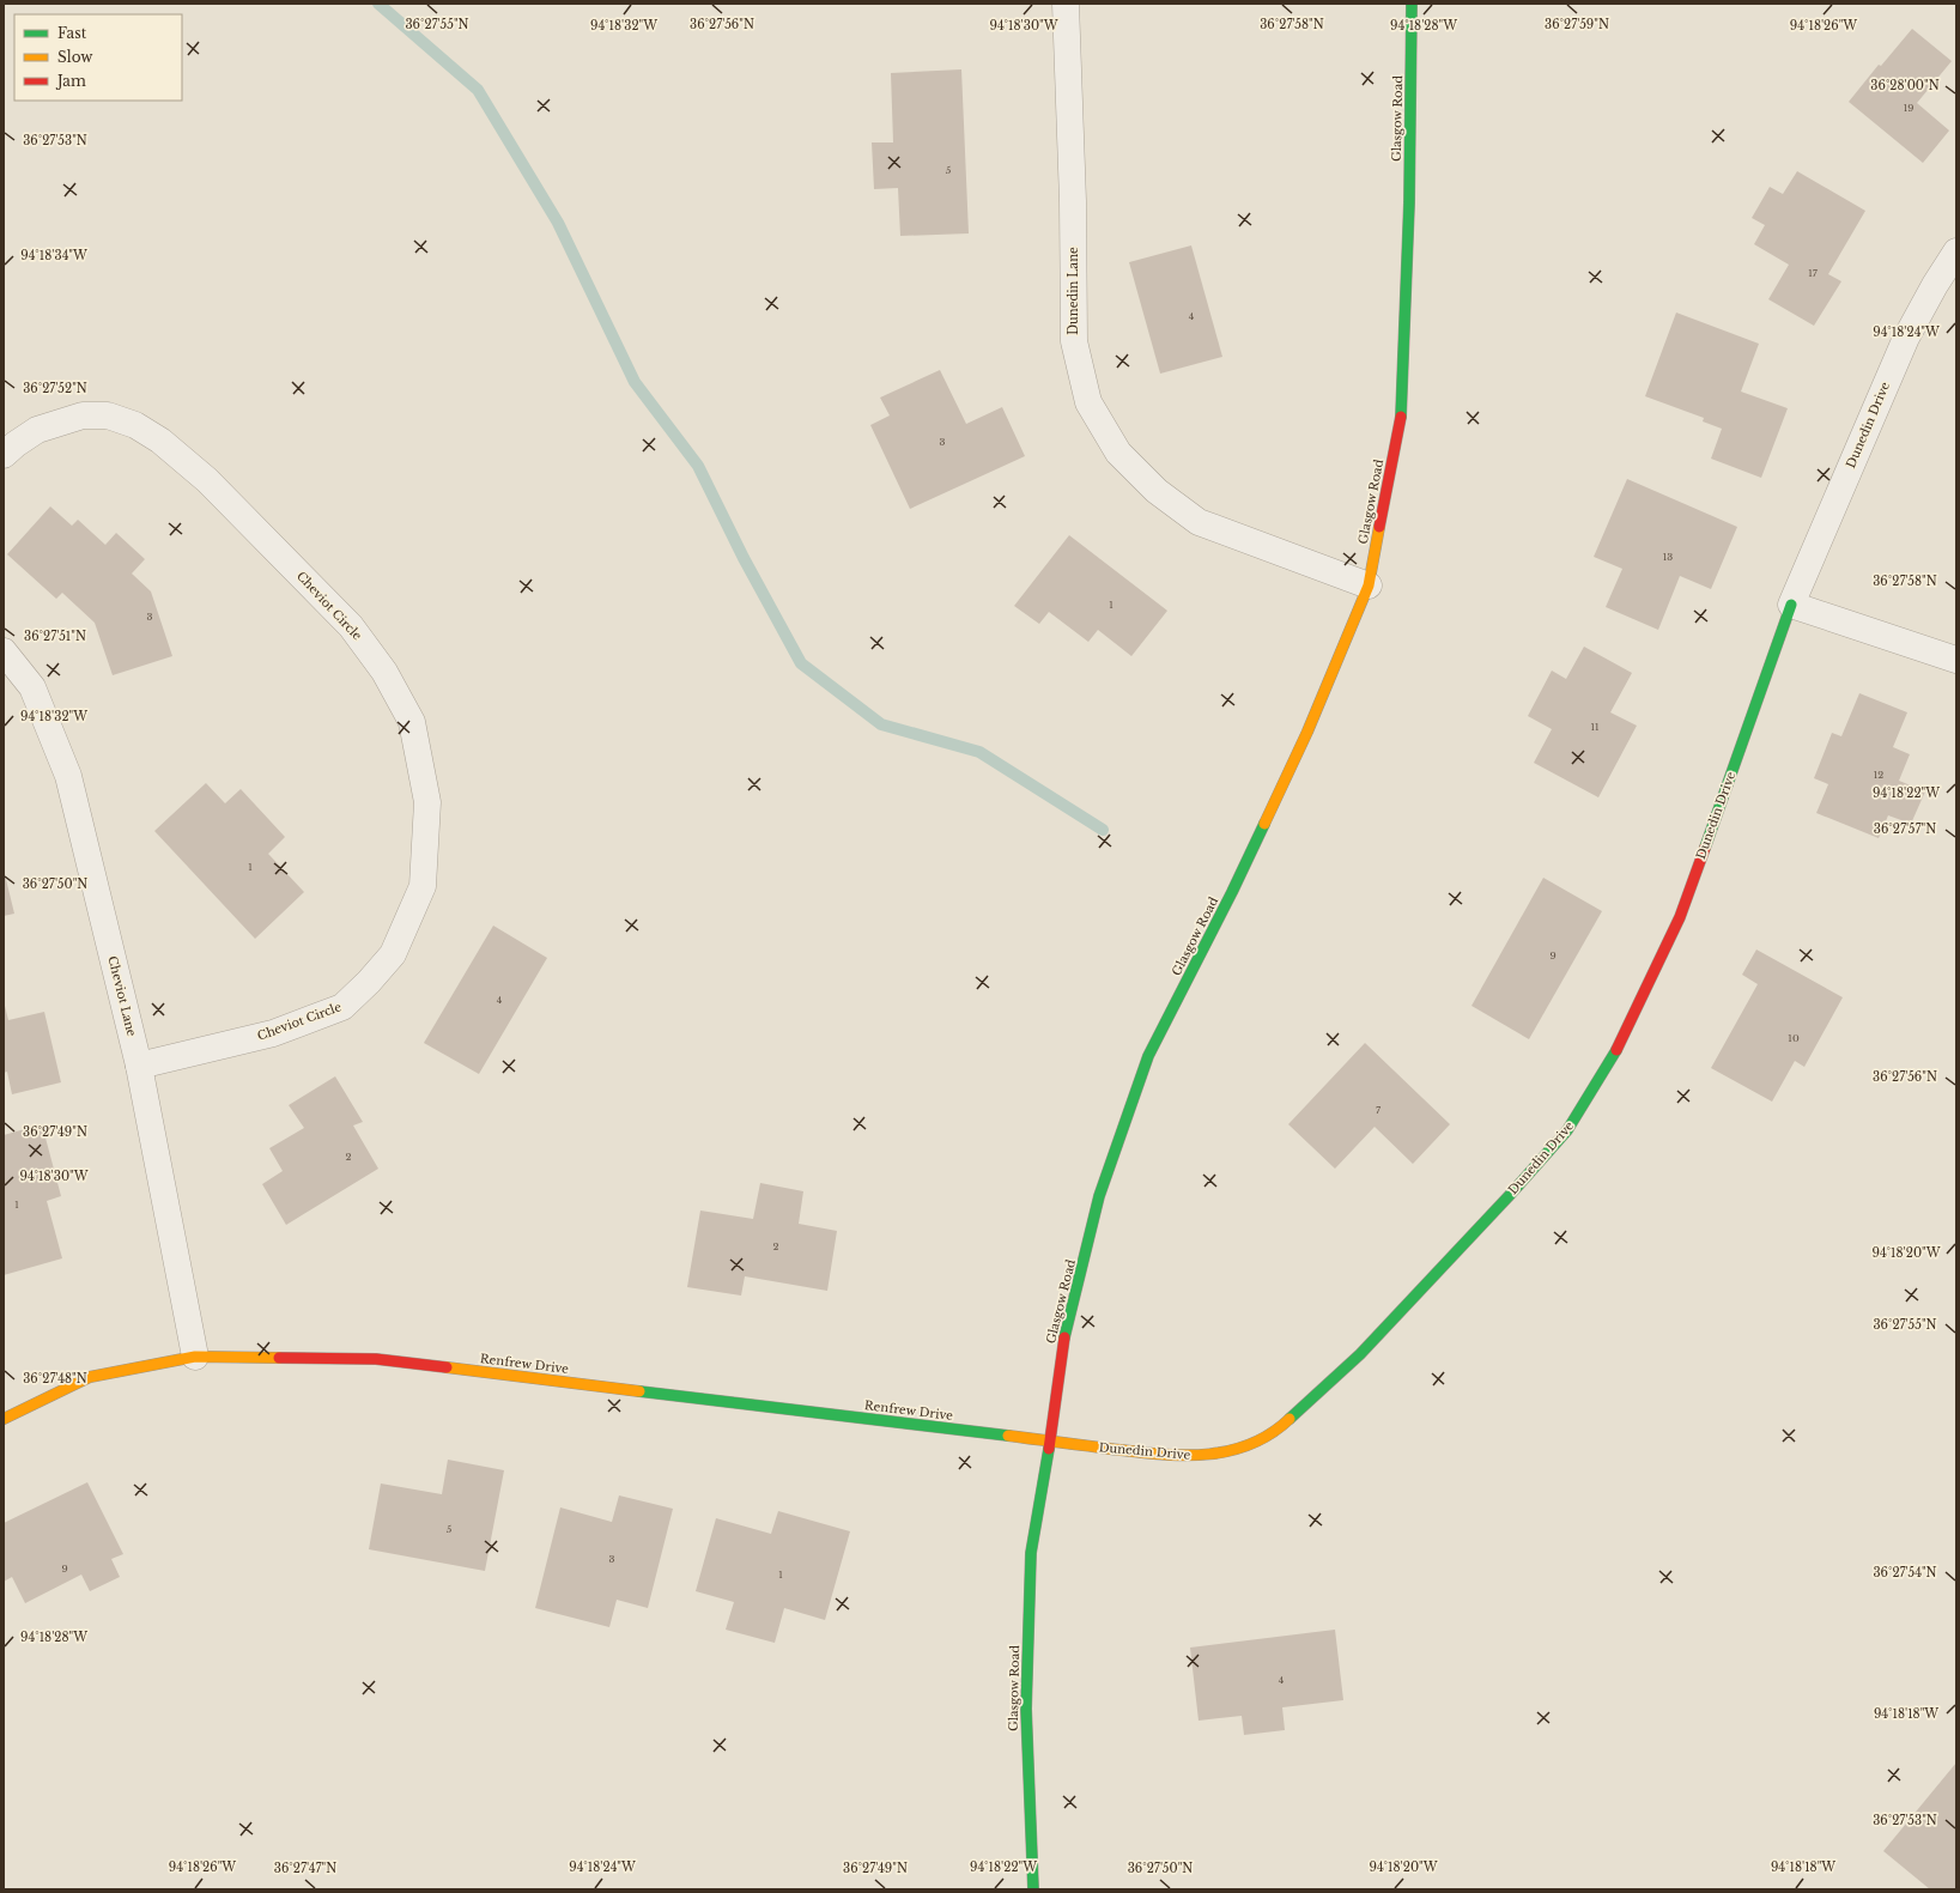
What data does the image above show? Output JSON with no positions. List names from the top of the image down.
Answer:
{
  "streets": {
    "street": [
      "Glasgow Road",
      "Dunedin Lane",
      "Dunedin Drive",
      "Cheviot Circle",
      "Cheviot Lane",
      "Renfrew Drive"
    ]
  },
  "crossings": [
    ["Glasgow Road", "Dunedin Lane"],
    ["Glasgow Road", "Dunedin Drive"],
    ["Glasgow Road", "Renfrew Drive"],
    ["Dunedin Drive", "Renfrew Drive"],
    ["Cheviot Circle", "Cheviot Lane"],
    ["Cheviot Lane", "Renfrew Drive"]
  ],
  "house_numbers": [
    "19",
    "5",
    "17",
    "4",
    "3",
    "13",
    "1",
    "3",
    "11",
    "12",
    "1",
    "9",
    "4",
    "10",
    "7",
    "2",
    "1",
    "2",
    "5",
    "3",
    "9",
    "1",
    "4"
  ],
  "legend": ["Fast", "Slow", "Jam"],
  "coordinates": [
    "36°27'55\"N",
    "36°27'56\"N",
    "36°27'58\"N",
    "36°27'59\"N",
    "94°18'32\"W",
    "94°18'30\"W",
    "94°18'28\"W",
    "94°18'26\"W",
    "36°28'00\"N",
    "36°27'53\"N",
    "94°18'34\"W",
    "94°18'24\"W",
    "36°27'52\"N",
    "36°27'51\"N",
    "94°18'22\"W",
    "36°27'57\"N",
    "36°27'50\"N",
    "36°27'49\"N",
    "94°18'20\"W",
    "36°27'48\"N",
    "36°27'54\"N",
    "94°18'18\"W",
    "36°27'47\"N"
  ]
}
